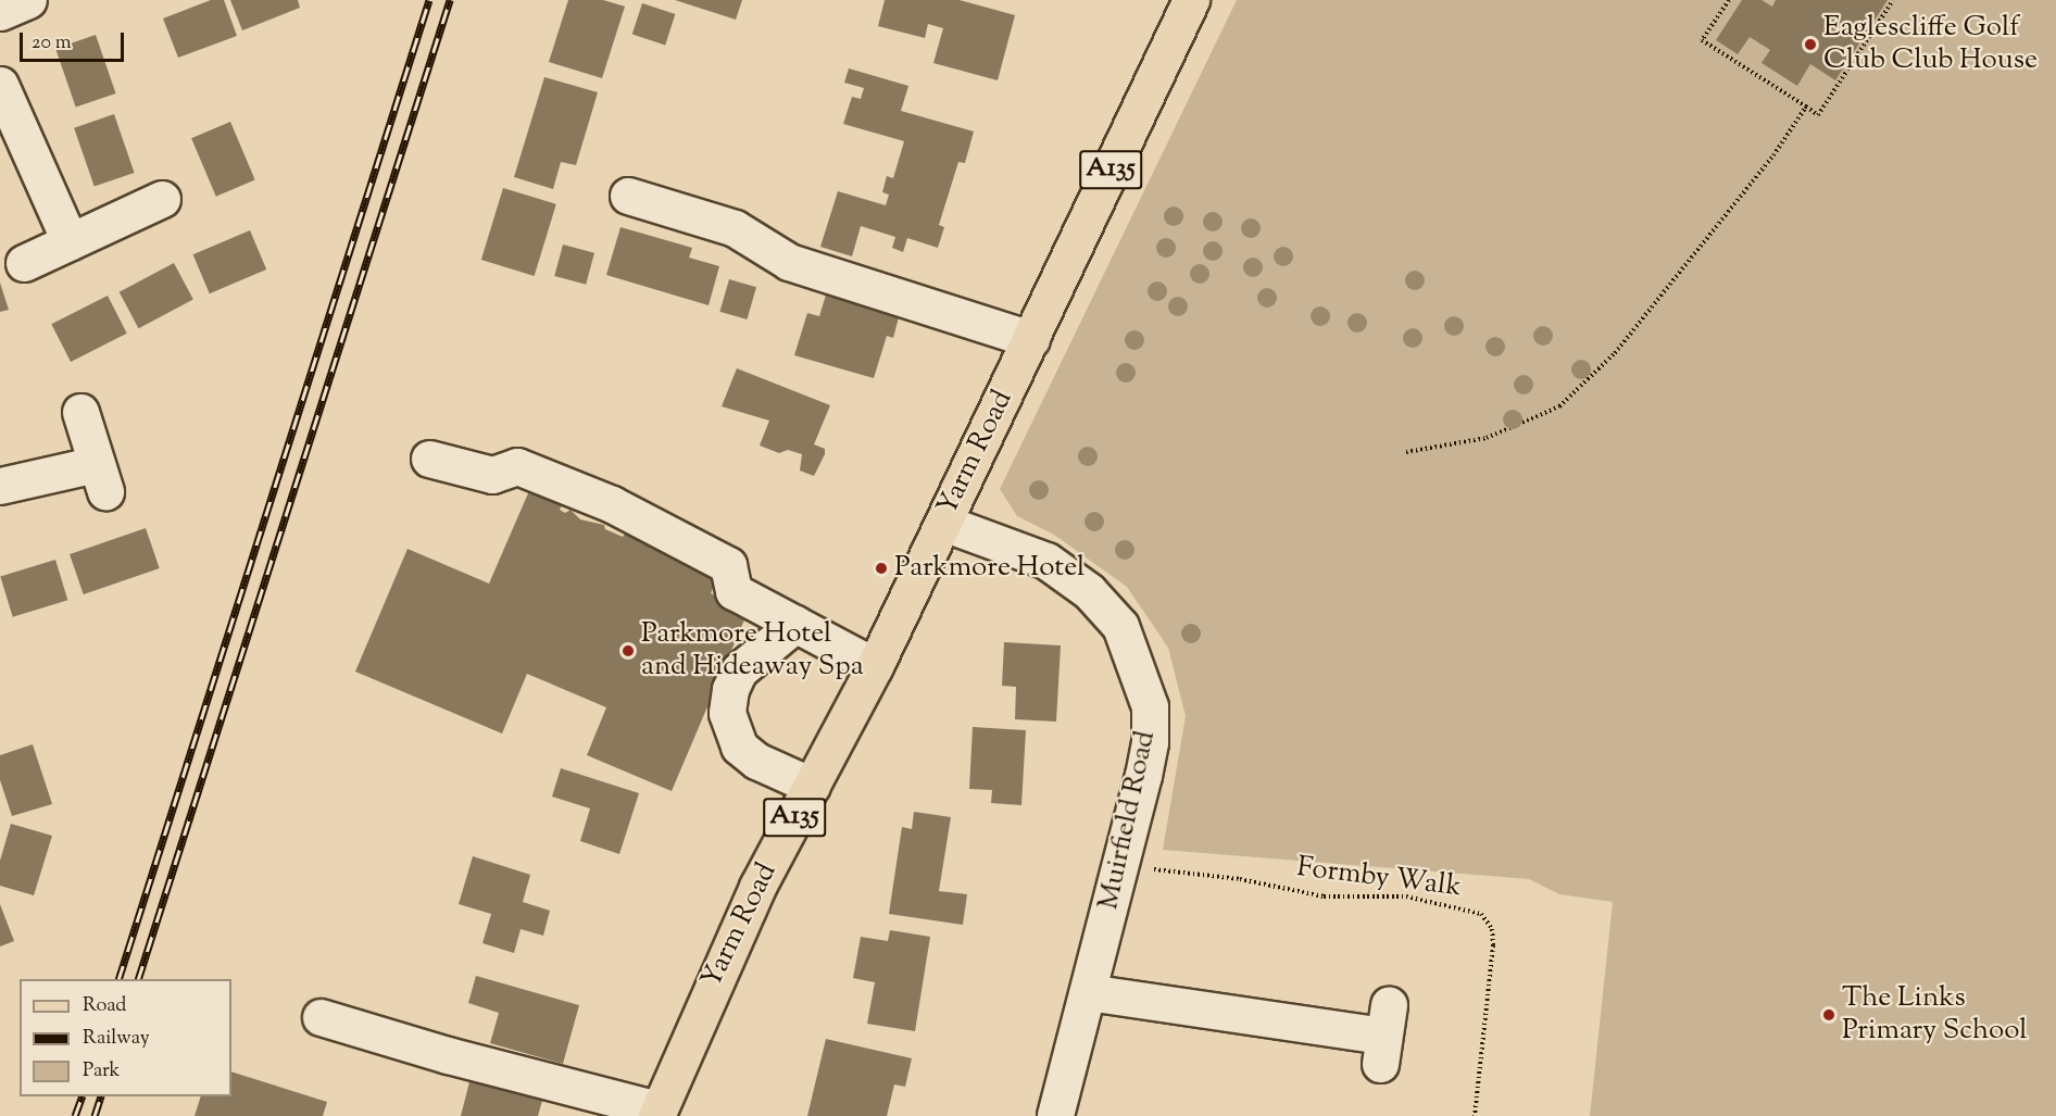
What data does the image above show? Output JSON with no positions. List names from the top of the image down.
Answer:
{
  "streets": {
    "main road": ["A135", "Yarm Road"],
    "street": ["Muirfield Road"],
    "path": ["Formby Walk"]
  },
  "crossings": [
    ["Yarm Road", "Muirfield Road"]
  ],
  "places": [
    "Eaglescliffe Golf Club Club House",
    "Parkmore Hotel",
    "Parkmore Hotel and Hideaway Spa",
    "The Links Primary School"
  ],
  "legend": ["Road", "Railway", "Park"],
  "scale_bar": "20 m"
}
